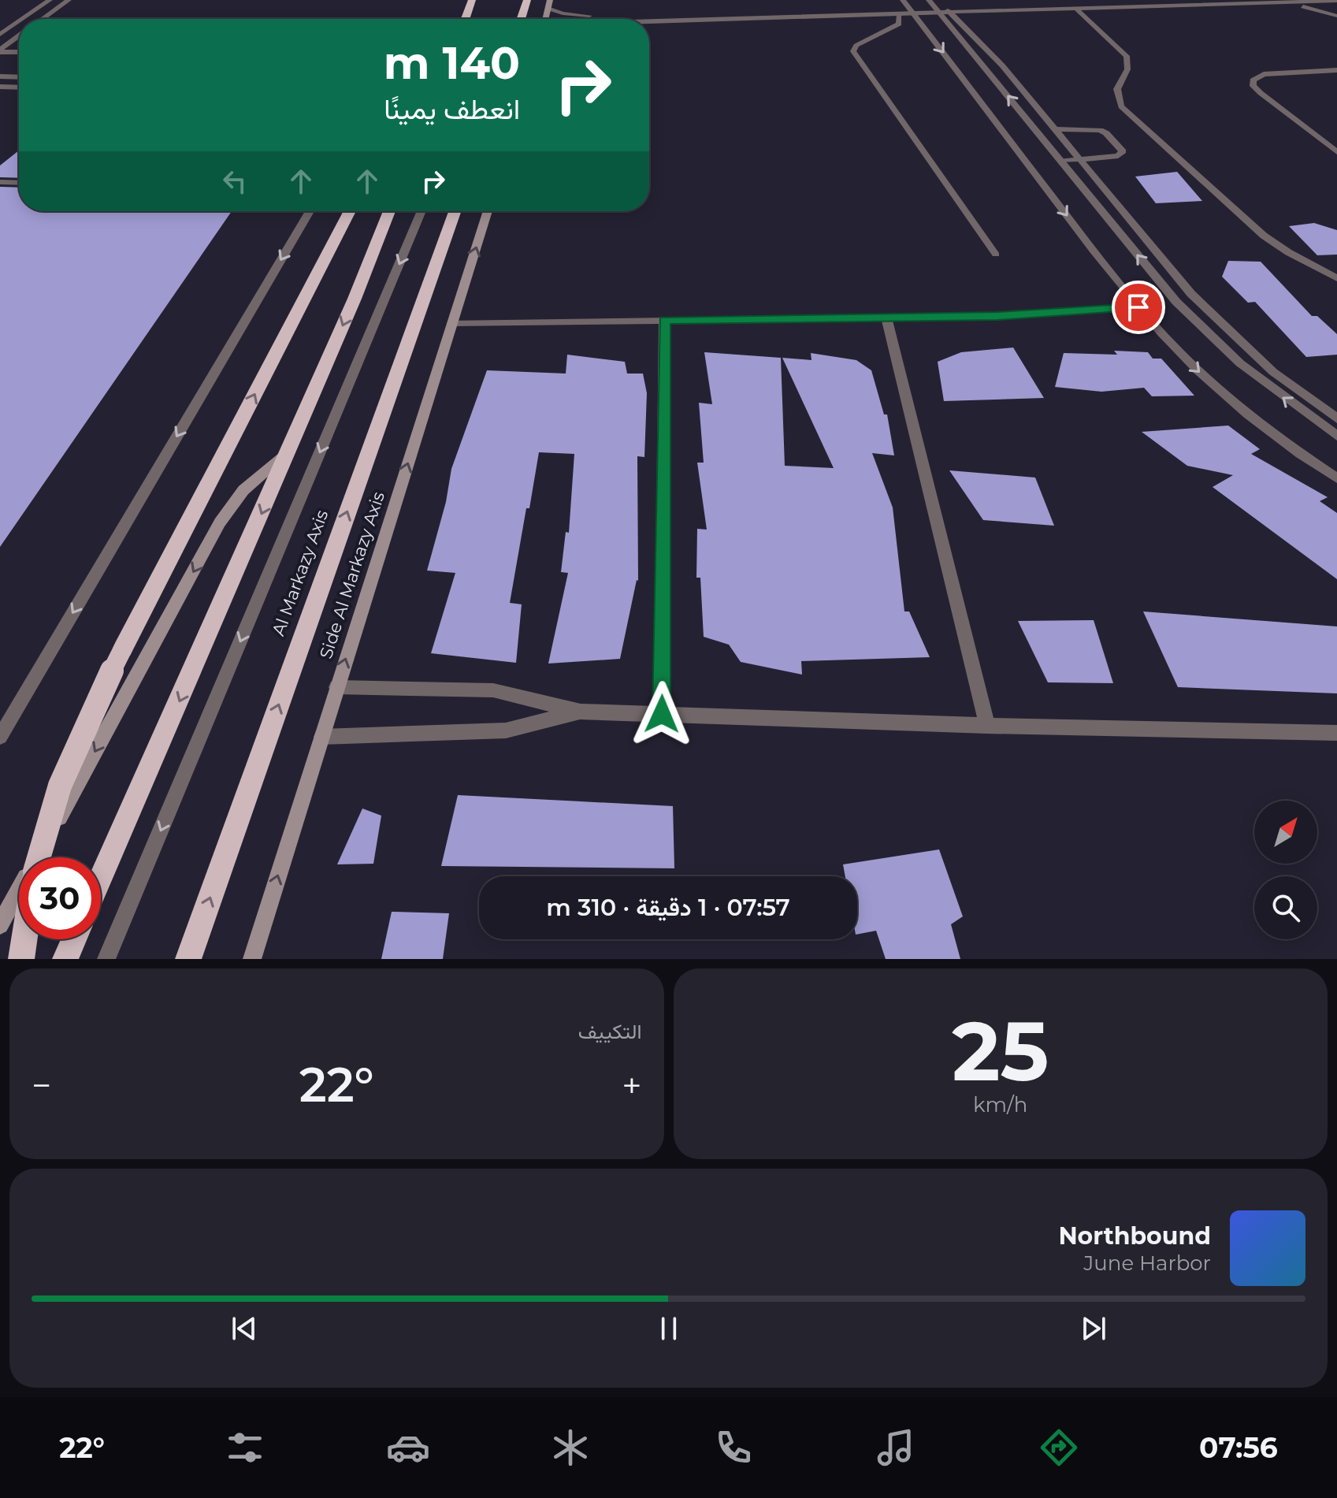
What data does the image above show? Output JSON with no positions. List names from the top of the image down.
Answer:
{
  "streets": {
    "highway": ["Al Markazy Axis"],
    "main road": ["Side Al Markazy Axis"]
  },
  "one_way": ["Side Al Markazy Axis"],
  "north": "top right",
  "page": {
    "turn": ["140 m", "انعطف يمينًا"],
    "limit": "30",
    "trip": "07:57 · 1 دقيقة · 310 m",
    "tile": [
      ["25", "km/h"],
      "التكييف"
    ],
    "heat": ["−", "22°", "+"],
    "song": ["Northbound", "June Harbor"],
    "tabs": ["07:56", "22°"]
  }
}
